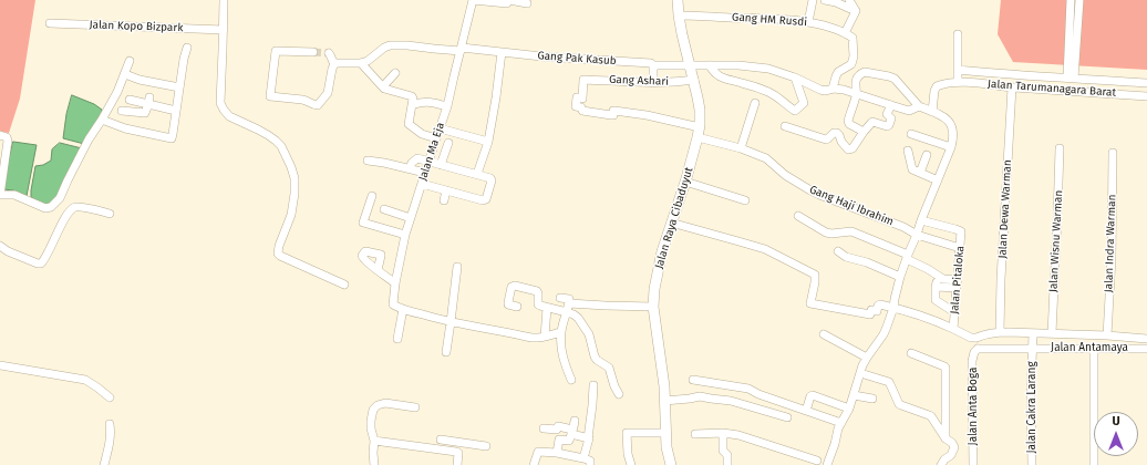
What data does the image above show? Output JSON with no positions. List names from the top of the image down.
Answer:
{
  "streets": {
    "main road": ["Jalan Raya Cibaduyut"],
    "street": [
      "Gang HM Rusdi",
      "Jalan Kopo Bizpark",
      "Gang Pak Kasub",
      "Gang Ashari",
      "Jalan Tarumanagara Barat",
      "Jalan Ma Eja",
      "Gang Haji Ibrahim",
      "Jalan Dewa Warman",
      "Jalan Wisnu Warman",
      "Jalan Indra Warman",
      "Jalan Pitaloka",
      "Jalan Antamaya",
      "Jalan Anta Boga",
      "Jalan Cakra Larang"
    ]
  },
  "crossings": [
    ["Gang HM Rusdi", "Jalan Raya Cibaduyut"],
    ["Gang Pak Kasub", "Jalan Ma Eja"],
    ["Gang Pak Kasub", "Jalan Raya Cibaduyut"],
    ["Gang Ashari", "Gang Haji Ibrahim"],
    ["Gang Ashari", "Jalan Raya Cibaduyut"],
    ["Jalan Tarumanagara Barat", "Jalan Dewa Warman"],
    ["Gang Haji Ibrahim", "Jalan Raya Cibaduyut"],
    ["Gang Haji Ibrahim", "Jalan Pitaloka"],
    ["Jalan Dewa Warman", "Jalan Antamaya"],
    ["Jalan Wisnu Warman", "Jalan Antamaya"],
    ["Jalan Indra Warman", "Jalan Antamaya"],
    ["Jalan Pitaloka", "Jalan Antamaya"],
    ["Jalan Antamaya", "Jalan Anta Boga"],
    ["Jalan Antamaya", "Jalan Cakra Larang"]
  ],
  "north": "top"
}
